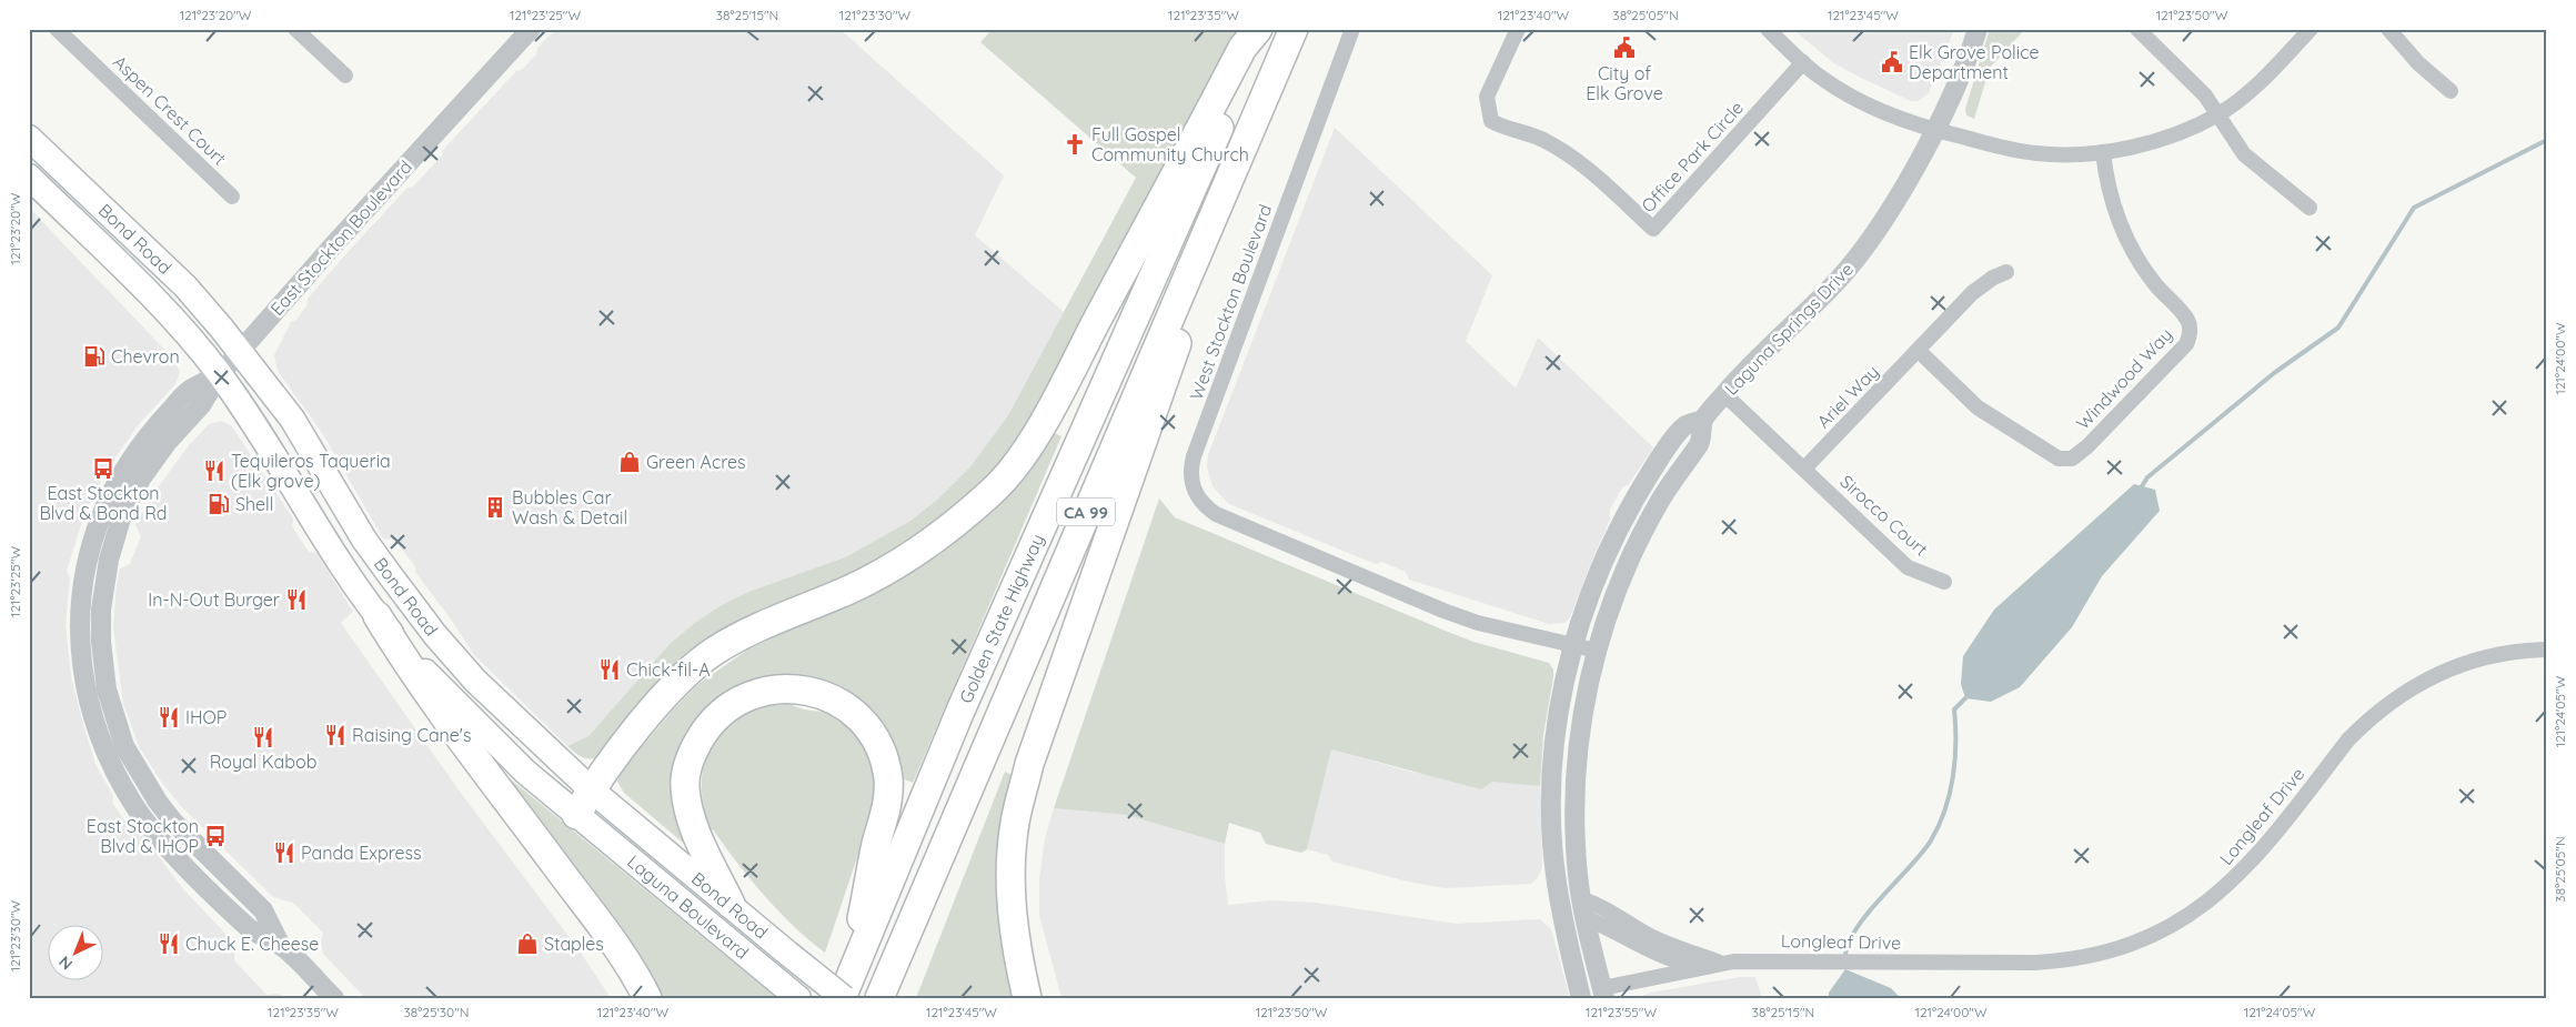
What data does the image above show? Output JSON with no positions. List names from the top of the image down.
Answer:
{
  "streets": {
    "highway": ["CA 99", "Golden State Highway"],
    "main road": ["Bond Road", "Laguna Boulevard"],
    "street": [
      "Aspen Crest Court",
      "Office Park Circle",
      "East Stockton Boulevard",
      "West Stockton Boulevard",
      "Laguna Springs Drive",
      "Windwood Way",
      "Ariel Way",
      "Sirocco Court",
      "Longleaf Drive"
    ]
  },
  "crossings": [
    ["East Stockton Boulevard", "Bond Road"],
    ["Bond Road", "Golden State Highway"],
    ["Bond Road", "Laguna Boulevard"],
    ["West Stockton Boulevard", "Laguna Springs Drive"],
    ["Laguna Springs Drive", "Sirocco Court"],
    ["Laguna Springs Drive", "Longleaf Drive"],
    ["Windwood Way", "Ariel Way"],
    ["Ariel Way", "Sirocco Court"]
  ],
  "places": {
    "public building": ["City of Elk Grove", "Elk Grove Police Department"],
    "church": ["Full Gospel Community Church"],
    "fuel station": ["Chevron", "Shell"],
    "shop": ["Green Acres", "Staples"],
    "bus stop": ["East Stockton Blvd & Bond Rd", "East Stockton Blvd & IHOP"],
    "restaurant": [
      "Tequileros Taqueria (Elk grove)",
      "In-N-Out Burger",
      "Chick-fil-A",
      "IHOP",
      "Raising Cane's",
      "Royal Kabob",
      "Panda Express",
      "Chuck E. Cheese"
    ],
    "building": ["Bubbles Car Wash & Detail"]
  },
  "north": "bottom left",
  "coordinates": [
    "121°23'20\"W",
    "121°23'25\"W",
    "38°25'15\"N",
    "121°23'30\"W",
    "121°23'35\"W",
    "121°23'40\"W",
    "38°25'05\"N",
    "121°23'45\"W",
    "121°23'50\"W",
    "121°24'00\"W",
    "121°24'05\"W",
    "38°25'30\"N",
    "121°23'55\"W"
  ]
}
